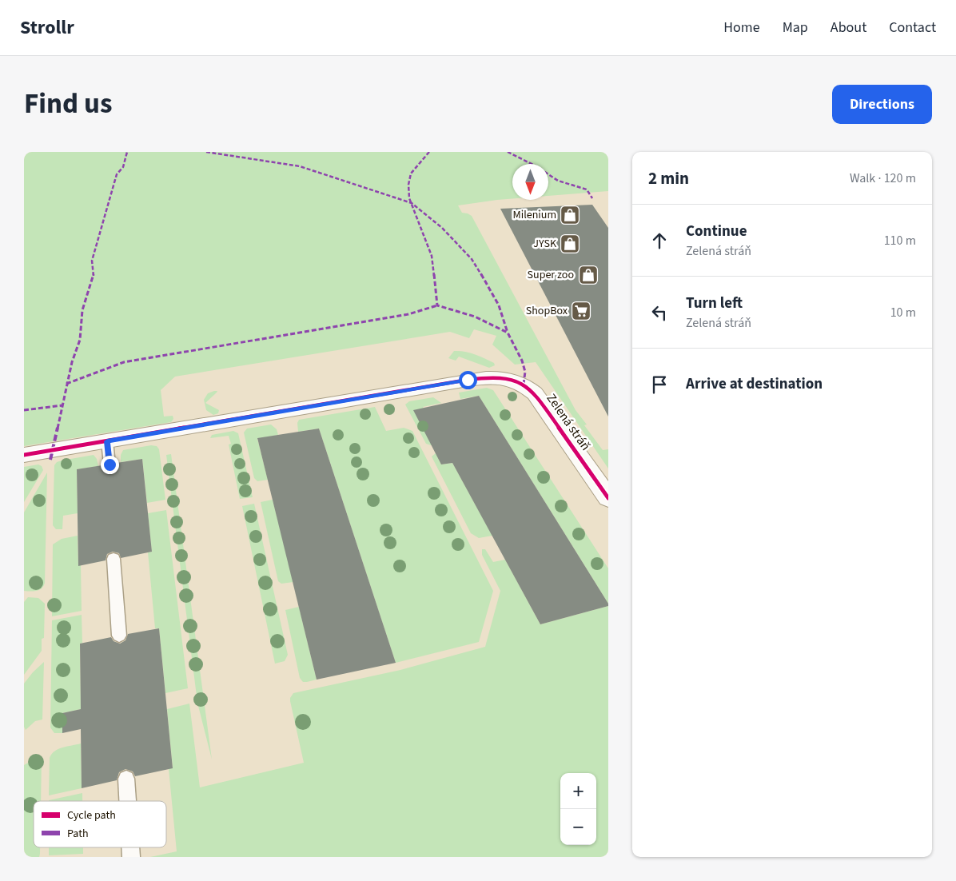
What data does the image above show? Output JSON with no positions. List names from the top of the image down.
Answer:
{
  "streets": {
    "street": ["Zelená stráň"]
  },
  "places": {
    "shop": ["Milenium", "JYSK", "Super zoo"],
    "supermarket": ["ShopBox"]
  },
  "legend": ["Cycle path", "Path"],
  "north": "bottom",
  "page": {
    "header": "Strollr",
    "nav": [
      "Home",
      "Map",
      "About",
      "Contact"
    ],
    "title": "Find us",
    "buttons": "Directions",
    "heading": ["2 min", "Walk · 120 m"],
    "list": [
      ["Continue", "Zelená stráň", "110 m"],
      ["Turn left", "Zelená stráň", "10 m"],
      "Arrive at destination"
    ],
    "map_buttons": ["+", "−"]
  }
}
